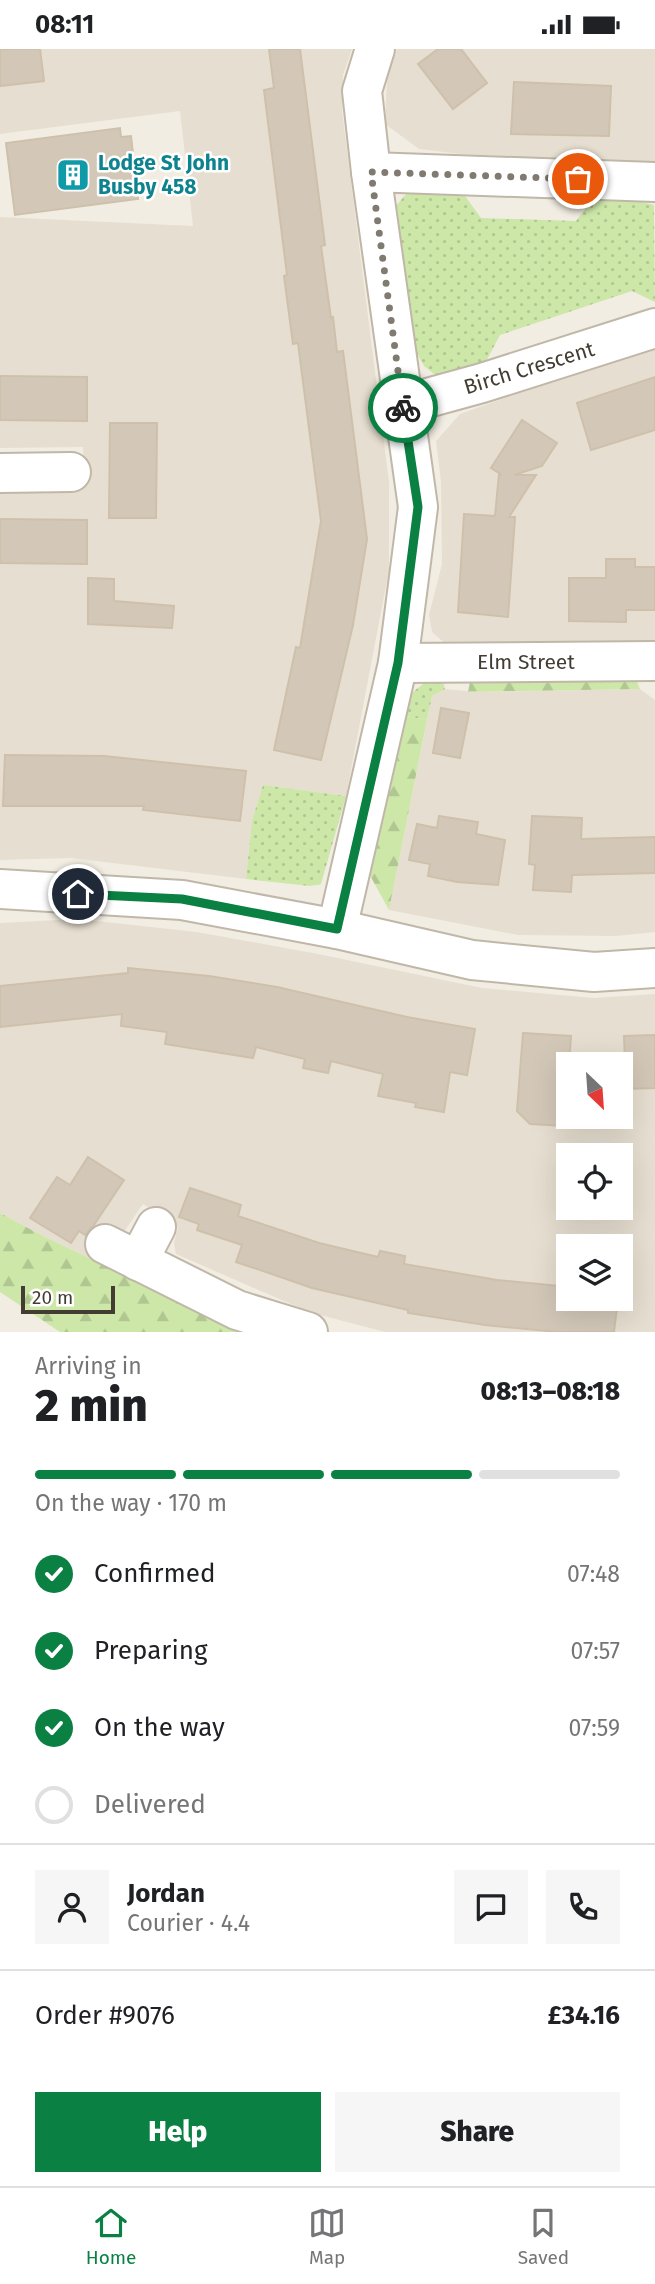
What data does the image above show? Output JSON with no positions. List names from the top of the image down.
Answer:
{
  "streets": {
    "street": ["Birch Crescent", "Elm Street"]
  },
  "places": {
    "building": ["Lodge St John Busby 458"]
  },
  "scale_bar": "20 m",
  "north": "bottom right",
  "page": {
    "status": "08:11",
    "scale": "20 m",
    "heading": ["2 min", "Arriving in", "08:13–08:18"],
    "panel": [
      "Jordan",
      "Courier · 4.4",
      "Order #9076",
      "£34.16"
    ],
    "bar": "On the way · 170 m",
    "list": [
      ["Confirmed", "07:48"],
      ["Preparing", "07:57"],
      ["On the way", "07:59"],
      "Delivered"
    ],
    "buttons": ["Help", "Share"],
    "tabs": ["Home", "Map", "Saved"]
  }
}
